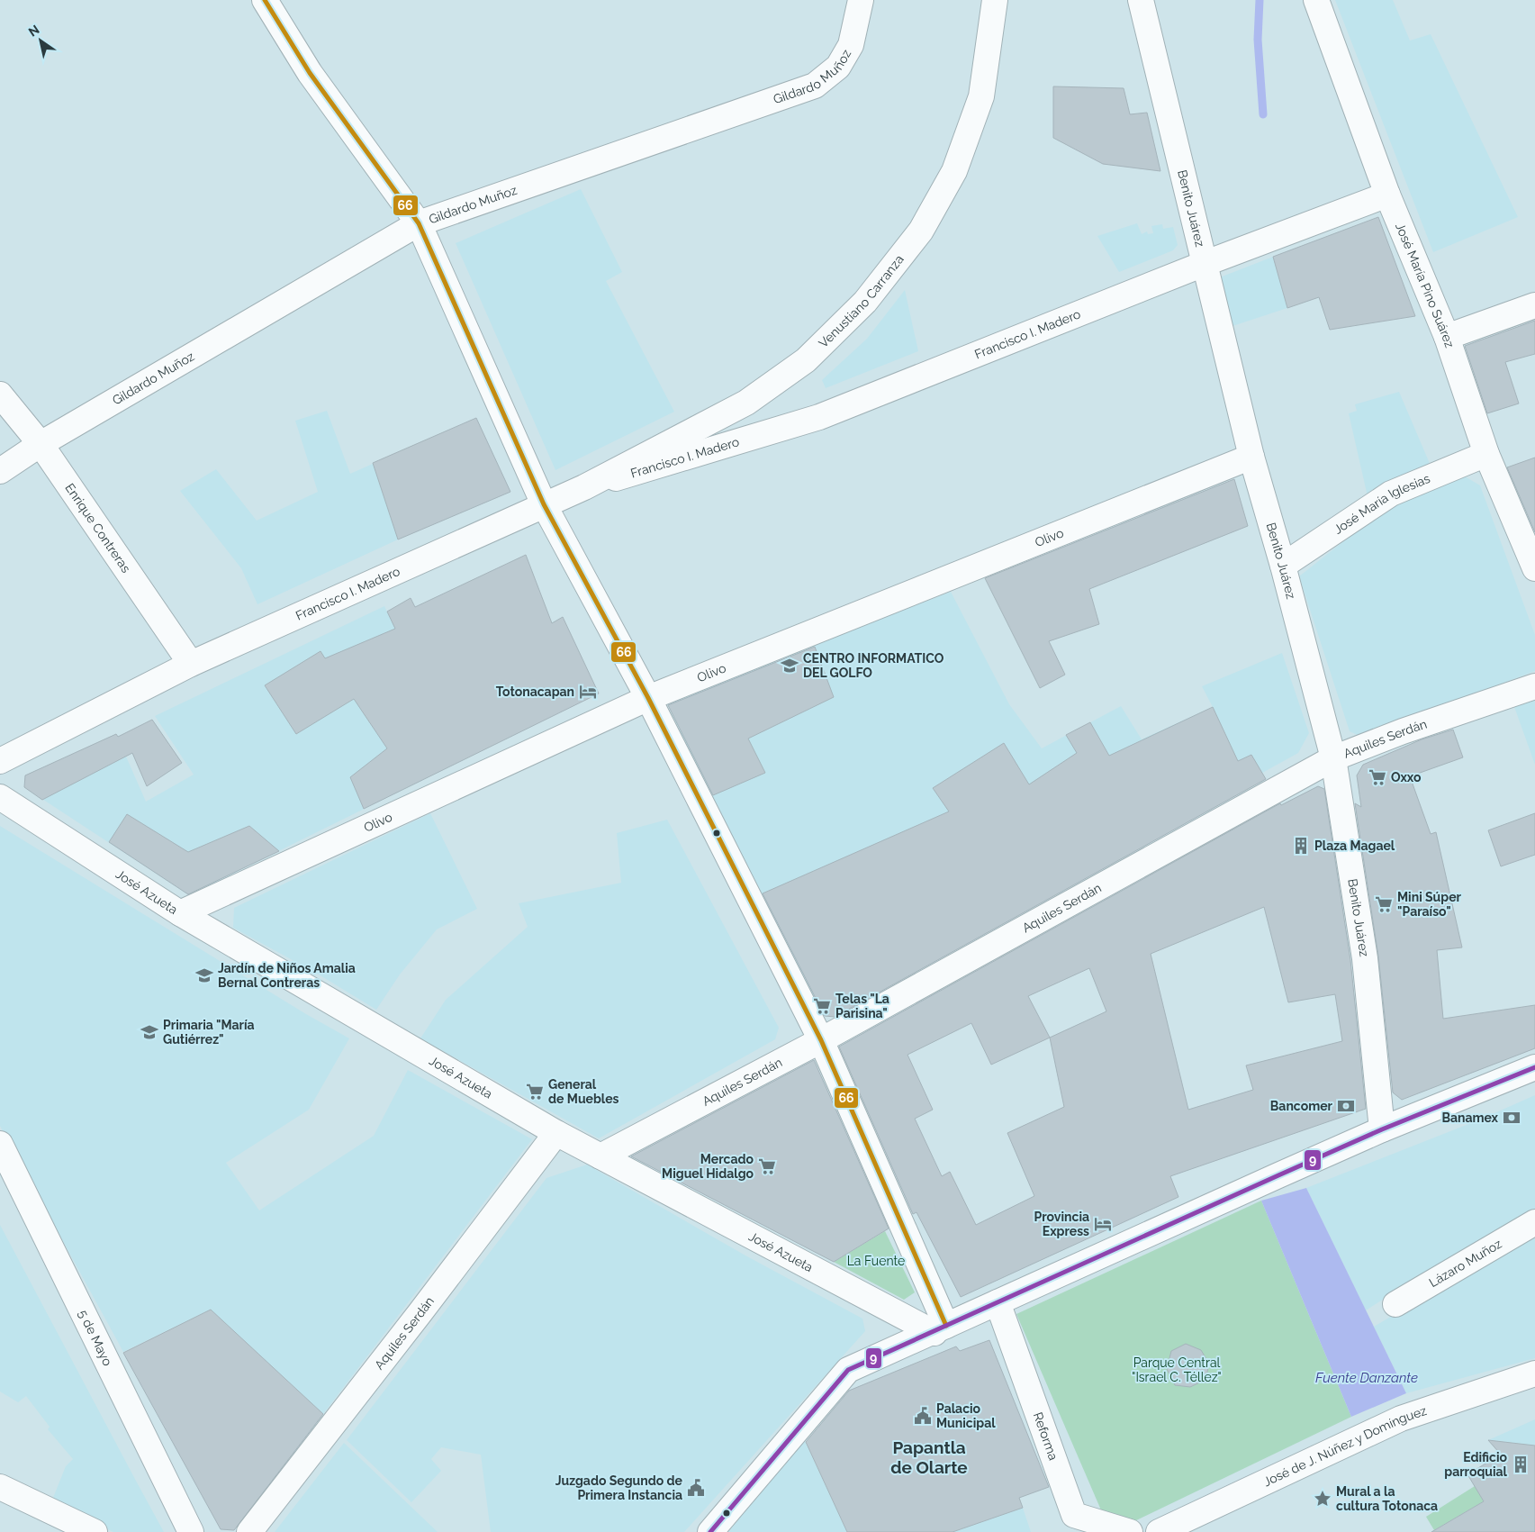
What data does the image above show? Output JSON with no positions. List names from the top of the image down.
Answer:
{
  "streets": {
    "street": [
      "Gildardo Muñoz",
      "Benito Juárez",
      "José María Pino Suárez",
      "Venustiano Carranza",
      "Francisco I. Madero",
      "José María Iglesias",
      "Enrique Contreras",
      "Olivo",
      "Aquiles Serdán",
      "José Azueta",
      "Lázaro Muñoz",
      "5 de Mayo",
      "Reforma",
      "José de J. Núñez y Domínguez"
    ]
  },
  "crossings": [
    ["Gildardo Muñoz", "Enrique Contreras"],
    ["Benito Juárez", "Francisco I. Madero"],
    ["Benito Juárez", "José María Iglesias"],
    ["Benito Juárez", "Olivo"],
    ["Benito Juárez", "Aquiles Serdán"],
    ["José María Pino Suárez", "Francisco I. Madero"],
    ["José María Pino Suárez", "José María Iglesias"],
    ["Venustiano Carranza", "Francisco I. Madero"],
    ["Francisco I. Madero", "Enrique Contreras"],
    ["Olivo", "José Azueta"],
    ["Aquiles Serdán", "José Azueta"]
  ],
  "districts": ["Papantla de Olarte"],
  "water": ["Fuente Danzante"],
  "parks": ["La Fuente", "Parque Central \"Israel C. Téllez\""],
  "places": {
    "school or university": ["CENTRO INFORMATICO DEL GOLFO", "Jardín de Niños Amalia Bernal Contreras", "Primaria \"María Gutiérrez\""],
    "hotel": ["Totonacapan", "Provincia Express"],
    "supermarket": [
      "Oxxo",
      "Mini Súper \"Paraíso\"",
      "Telas \"La Parisina\"",
      "General de Muebles",
      "Mercado Miguel Hidalgo"
    ],
    "building": ["Plaza Magael", "Edificio parroquial"],
    "bank": ["Bancomer", "Banamex"],
    "public building": ["Palacio Municipal", "Juzgado Segundo de Primera Instancia"],
    "place": ["Mural a la cultura Totonaca"]
  },
  "lines": ["transit line 66", "transit line 9"],
  "north": "top left"
}
